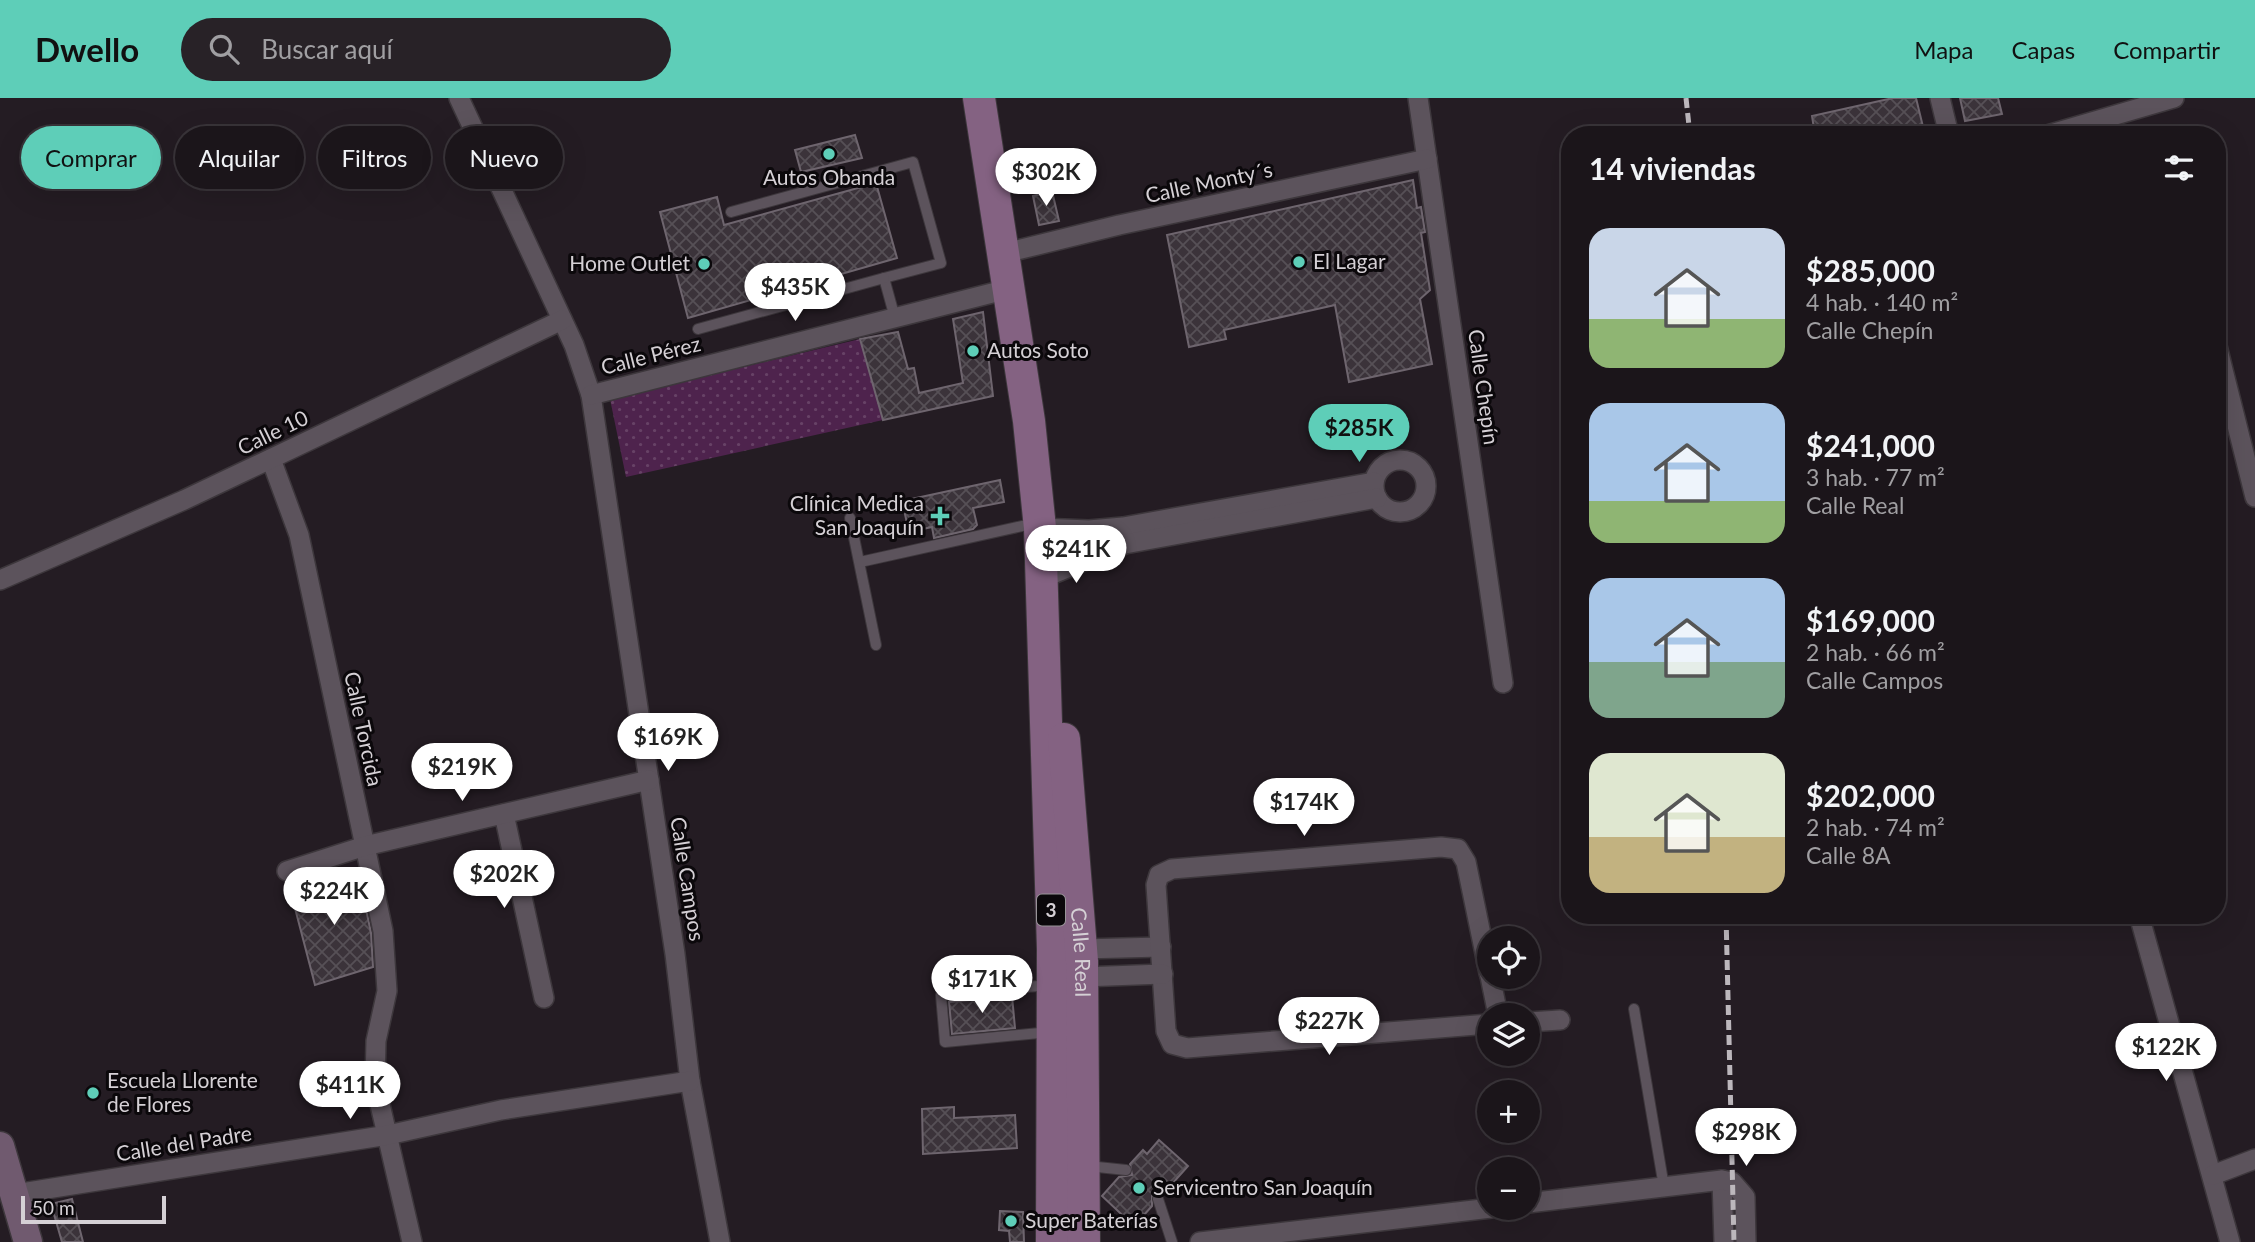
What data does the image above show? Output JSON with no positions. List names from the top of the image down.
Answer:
{
  "streets": {
    "main road": ["3", "Calle Real"],
    "street": [
      "Calle Monty´s",
      "Calle Pérez",
      "Calle Chepín",
      "Calle 10",
      "Calle Torcida",
      "Calle Campos",
      "Calle del Padre"
    ]
  },
  "crossings": [
    ["Calle Monty´s", "Calle Chepín"],
    ["Calle Monty´s", "Calle Real"],
    ["Calle Pérez", "Calle Campos"],
    ["Calle Pérez", "Calle Real"],
    ["Calle 10", "Calle Torcida"],
    ["Calle 10", "Calle Campos"],
    ["Calle Torcida", "Calle del Padre"],
    ["Calle Campos", "Calle del Padre"]
  ],
  "places": {
    "other": [
      "Autos Obanda",
      "El Lagar",
      "Home Outlet",
      "Autos Soto",
      "Escuela Llorente de Flores",
      "Servicentro San Joaquín",
      "Super Baterías"
    ],
    "health": ["Clínica Medica San Joaquín"]
  },
  "scale_bar": "50 m",
  "page": {
    "header": "Dwello",
    "search": "Buscar aquí",
    "nav": ["Mapa", "Capas", "Compartir"],
    "chip": [
      "Comprar",
      "Alquilar",
      "Filtros",
      "Nuevo"
    ],
    "heading": "14 viviendas",
    "price": [
      "$302K",
      "$435K",
      "$285K",
      "$241K",
      "$169K",
      "$219K",
      "$174K",
      "$202K",
      "$224K",
      "$171K",
      "$227K",
      "$122K",
      "$411K",
      "$298K"
    ],
    "list": [
      {
        "name": "$285,000",
        "note": "4 hab. · 140 m² · Calle Chepín"
      },
      {
        "name": "$241,000",
        "note": "3 hab. · 77 m² · Calle Real"
      },
      {
        "name": "$169,000",
        "note": "2 hab. · 66 m² · Calle Campos"
      },
      {
        "name": "$202,000",
        "note": "2 hab. · 74 m² · Calle 8A"
      }
    ],
    "map_buttons": ["+", "−"],
    "scale": "50 m"
  }
}
